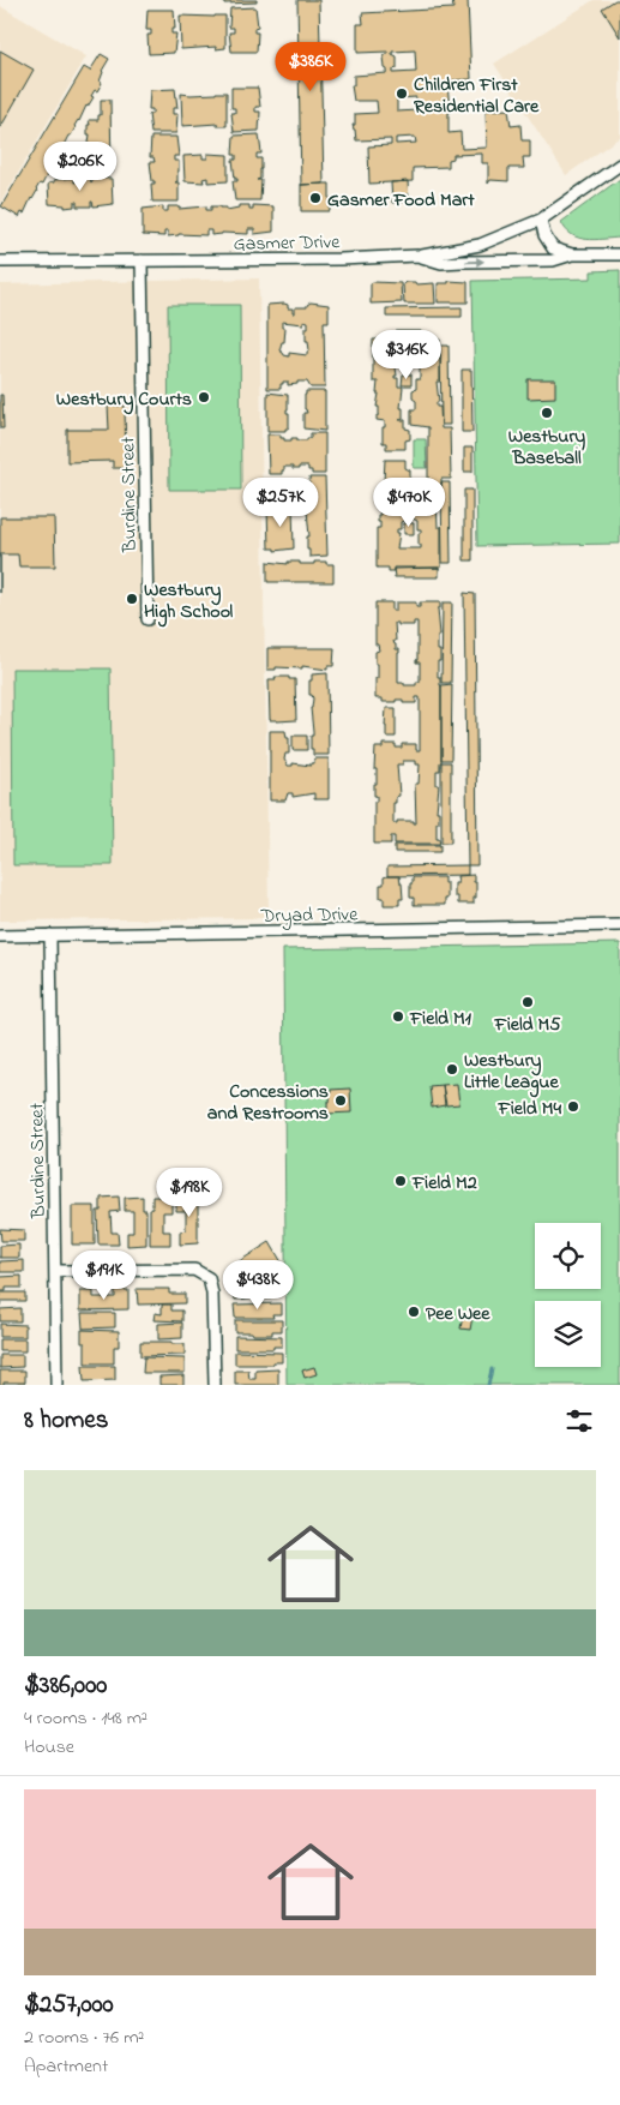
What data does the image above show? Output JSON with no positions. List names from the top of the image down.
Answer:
{
  "streets": {
    "street": ["Gasmer Drive", "Burdine Street", "Dryad Drive"]
  },
  "crossings": [
    ["Gasmer Drive", "Burdine Street"],
    ["Burdine Street", "Dryad Drive"]
  ],
  "places": [
    "Children First Residential Care",
    "Gasmer Food Mart",
    "Westbury Courts",
    "Westbury Baseball",
    "Westbury High School",
    "Field M5",
    "Field M1",
    "Westbury Little League",
    "Concessions and Restrooms",
    "Field M4",
    "Field M2",
    "Pee Wee"
  ],
  "page": {
    "price": [
      "$386K",
      "$206K",
      "$316K",
      "$257K",
      "$470K",
      "$198K",
      "$191K",
      "$438K"
    ],
    "heading": "8 homes",
    "list": [
      {
        "name": "$386,000",
        "note": "4 rooms · 148 m² · House"
      },
      {
        "name": "$257,000",
        "note": "2 rooms · 76 m² · Apartment"
      }
    ]
  }
}
